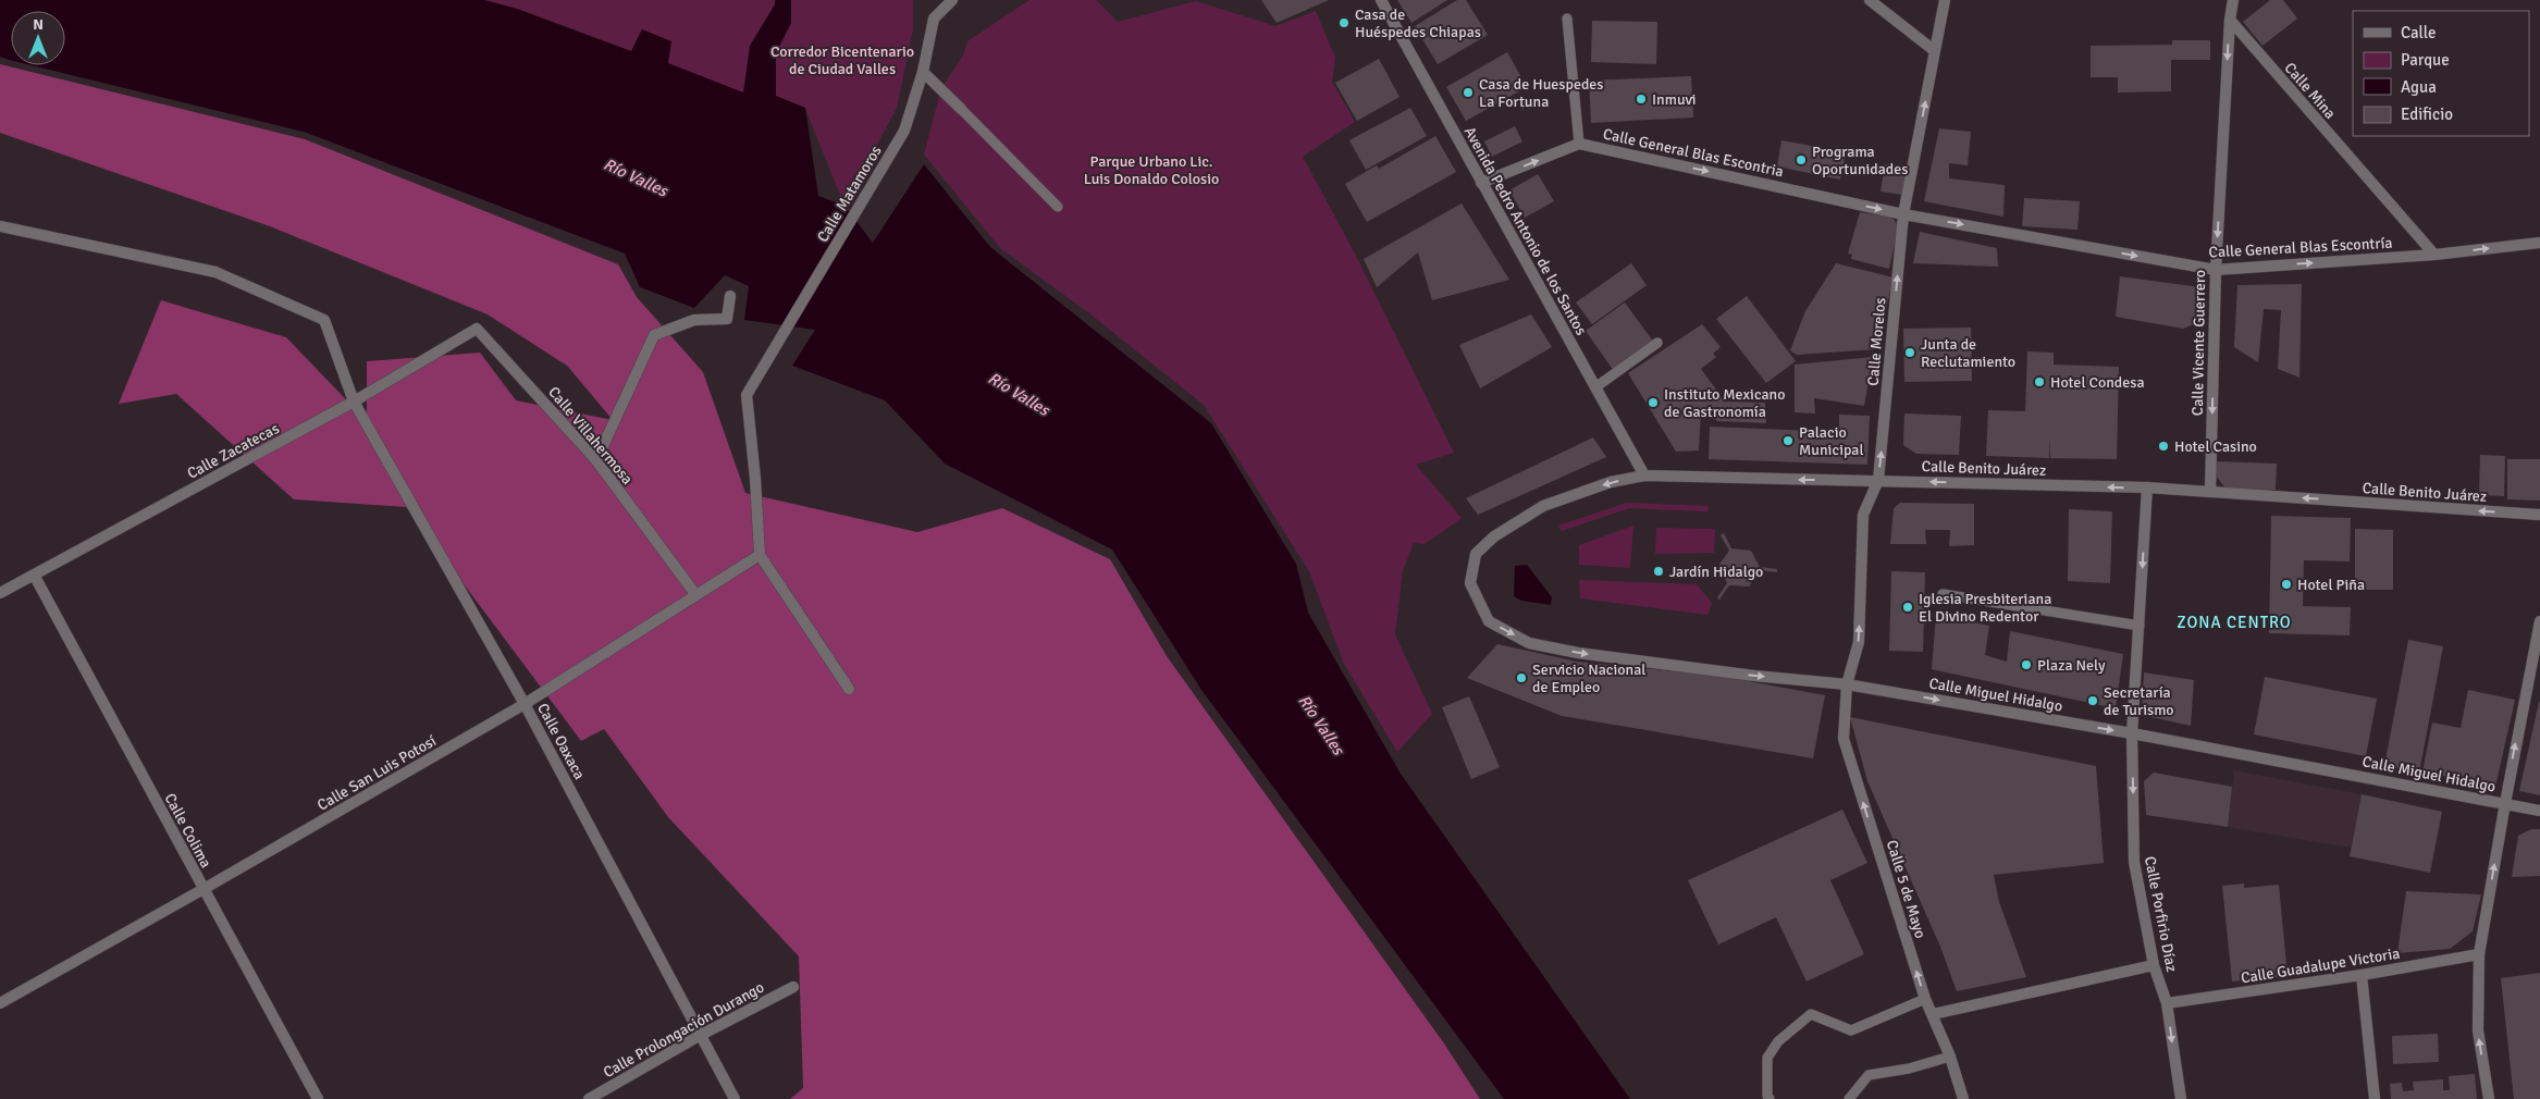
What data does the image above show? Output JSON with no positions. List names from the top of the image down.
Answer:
{
  "streets": {
    "street": [
      "Calle Mina",
      "Calle General Blas Escontria",
      "Calle Matamoros",
      "Avenida Pedro Antonio de los Santos",
      "Calle General Blas Escontría",
      "Calle Morelos",
      "Calle Vicente Guerrero",
      "Calle Villahermosa",
      "Calle Zacatecas",
      "Calle Benito Juárez",
      "Calle Miguel Hidalgo",
      "Calle Oaxaca",
      "Calle San Luis Potosí",
      "Calle Colima",
      "Calle 5 de Mayo",
      "Calle Porfirio Díaz",
      "Calle Guadalupe Victoria",
      "Calle Prolongación Durango"
    ]
  },
  "crossings": [
    ["Calle Mina", "Calle General Blas Escontría"],
    ["Calle Mina", "Calle Vicente Guerrero"],
    ["Calle General Blas Escontria", "Avenida Pedro Antonio de los Santos"],
    ["Calle General Blas Escontria", "Calle General Blas Escontría"],
    ["Calle General Blas Escontria", "Calle Morelos"],
    ["Calle Matamoros", "Calle San Luis Potosí"],
    ["Avenida Pedro Antonio de los Santos", "Calle Benito Juárez"],
    ["Calle General Blas Escontría", "Calle Morelos"],
    ["Calle General Blas Escontría", "Calle Vicente Guerrero"],
    ["Calle Morelos", "Calle Benito Juárez"],
    ["Calle Morelos", "Calle Miguel Hidalgo"],
    ["Calle Morelos", "Calle 5 de Mayo"],
    ["Calle Vicente Guerrero", "Calle Benito Juárez"],
    ["Calle Villahermosa", "Calle Zacatecas"],
    ["Calle Villahermosa", "Calle San Luis Potosí"],
    ["Calle Zacatecas", "Calle Oaxaca"],
    ["Calle Zacatecas", "Calle Colima"],
    ["Calle Benito Juárez", "Calle Miguel Hidalgo"],
    ["Calle Miguel Hidalgo", "Calle 5 de Mayo"],
    ["Calle Miguel Hidalgo", "Calle Porfirio Díaz"],
    ["Calle Oaxaca", "Calle San Luis Potosí"],
    ["Calle Oaxaca", "Calle Prolongación Durango"],
    ["Calle San Luis Potosí", "Calle Colima"],
    ["Calle Porfirio Díaz", "Calle Guadalupe Victoria"]
  ],
  "one_way": [
    "Calle General Blas Escontria",
    "Calle General Blas Escontría",
    "Calle Morelos",
    "Calle Vicente Guerrero",
    "Calle Benito Juárez",
    "Calle Miguel Hidalgo",
    "Calle 5 de Mayo",
    "Calle Porfirio Díaz"
  ],
  "districts": ["ZONA CENTRO"],
  "water": ["Río Valles"],
  "parks": ["Corredor Bicentenario de Ciudad Valles", "Parque Urbano Lic. Luis Donaldo Colosio"],
  "places": [
    "Casa de Huéspedes Chiapas",
    "Casa de Huespedes La Fortuna",
    "Inmuvi",
    "Programa Oportunidades",
    "Junta de Reclutamiento",
    "Hotel Condesa",
    "Instituto Mexicano de Gastronomía",
    "Palacio Municipal",
    "Hotel Casino",
    "Jardín Hidalgo",
    "Hotel Piña",
    "Iglesia Presbiteriana El Divino Redentor",
    "Plaza Nely",
    "Servicio Nacional de Empleo",
    "Secretaría de Turismo"
  ],
  "legend": [
    "Calle",
    "Parque",
    "Agua",
    "Edificio"
  ],
  "north": "top"
}
